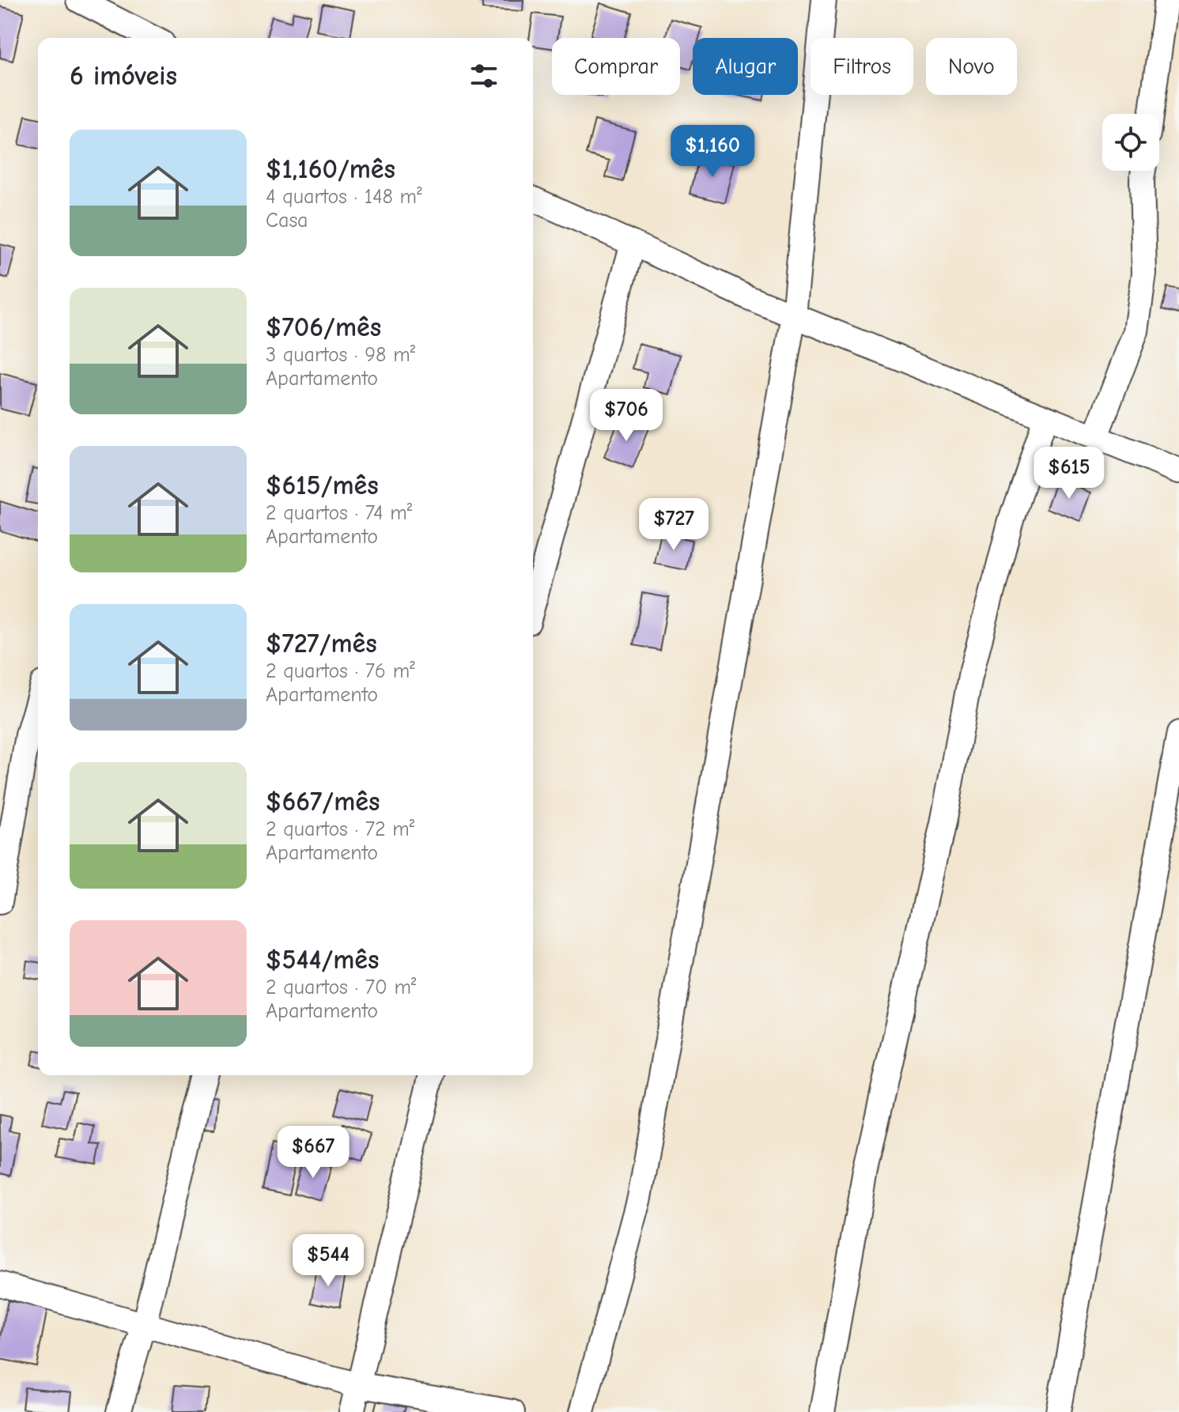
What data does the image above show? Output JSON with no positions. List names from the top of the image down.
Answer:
{
  "page": {
    "chip": [
      "Comprar",
      "Alugar",
      "Filtros",
      "Novo"
    ],
    "heading": "6 imóveis",
    "list": [
      {
        "name": "$1,160/mês",
        "note": "4 quartos · 148 m² · Casa"
      },
      {
        "name": "$706/mês",
        "note": "3 quartos · 98 m² · Apartamento"
      },
      {
        "name": "$615/mês",
        "note": "2 quartos · 74 m² · Apartamento"
      },
      {
        "name": "$727/mês",
        "note": "2 quartos · 76 m² · Apartamento"
      },
      {
        "name": "$667/mês",
        "note": "2 quartos · 72 m² · Apartamento"
      },
      {
        "name": "$544/mês",
        "note": "2 quartos · 70 m² · Apartamento"
      }
    ],
    "price": [
      "$1,160",
      "$706",
      "$615",
      "$727",
      "$667",
      "$544"
    ]
  }
}
